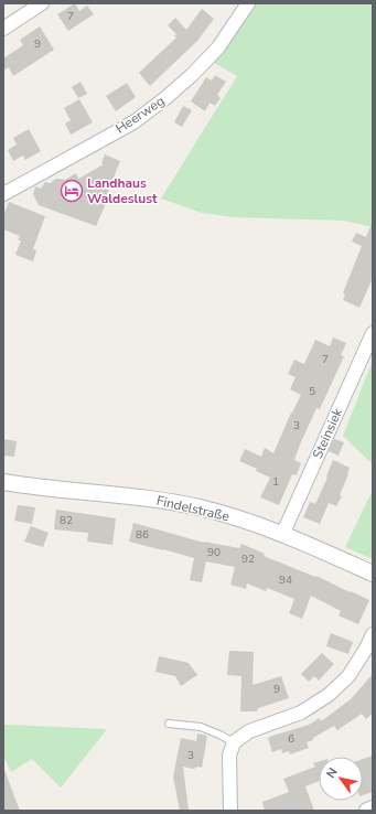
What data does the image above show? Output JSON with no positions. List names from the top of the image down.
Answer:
{
  "streets": {
    "street": ["Heerweg", "Steinsiek", "Findelstraße"]
  },
  "crossings": [
    ["Steinsiek", "Findelstraße"]
  ],
  "places": {
    "hotel": ["Landhaus Waldeslust"]
  },
  "house_numbers": [
    "7",
    "9",
    "7",
    "5",
    "3",
    "1",
    "82",
    "86",
    "90",
    "92",
    "94",
    "9",
    "6",
    "3"
  ],
  "north": "top left"
}
